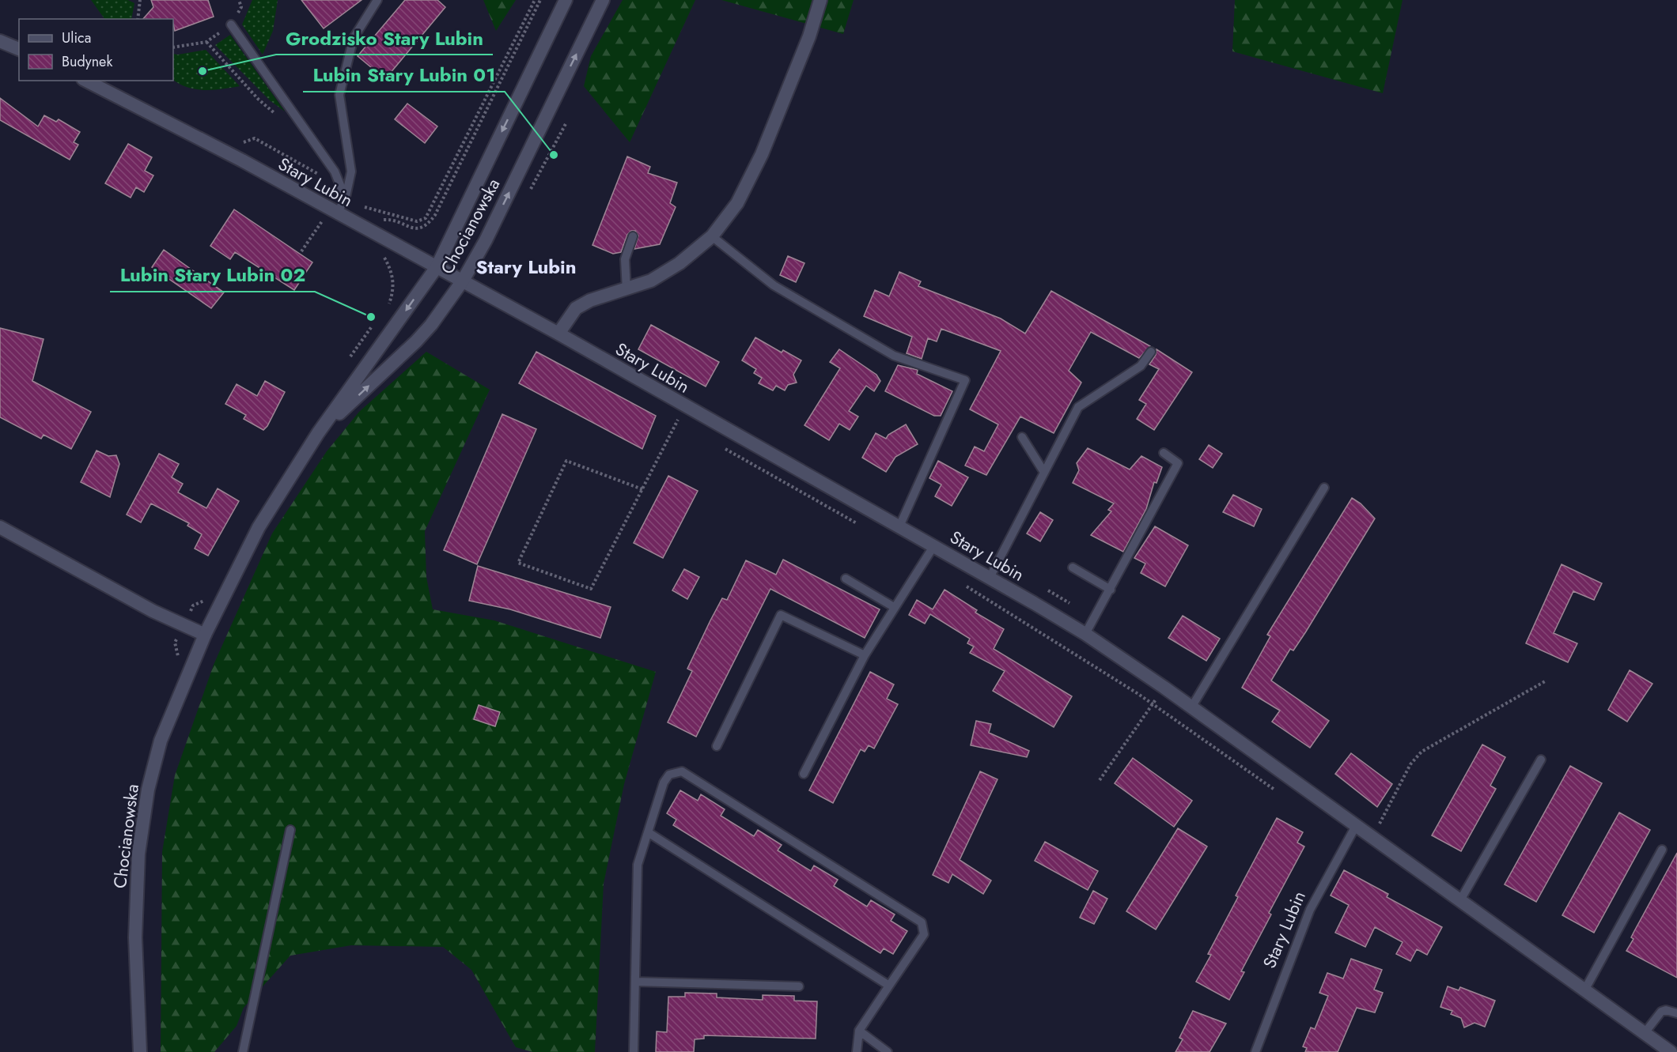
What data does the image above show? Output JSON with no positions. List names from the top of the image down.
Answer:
{
  "streets": {
    "street": ["Stary Lubin", "Chocianowska"]
  },
  "crossings": [
    ["Stary Lubin", "Chocianowska"]
  ],
  "districts": ["Stary Lubin"],
  "places": ["Grodzisko Stary Lubin", "Lubin Stary Lubin 01", "Lubin Stary Lubin 02"],
  "legend": ["Ulica", "Budynek"]
}
